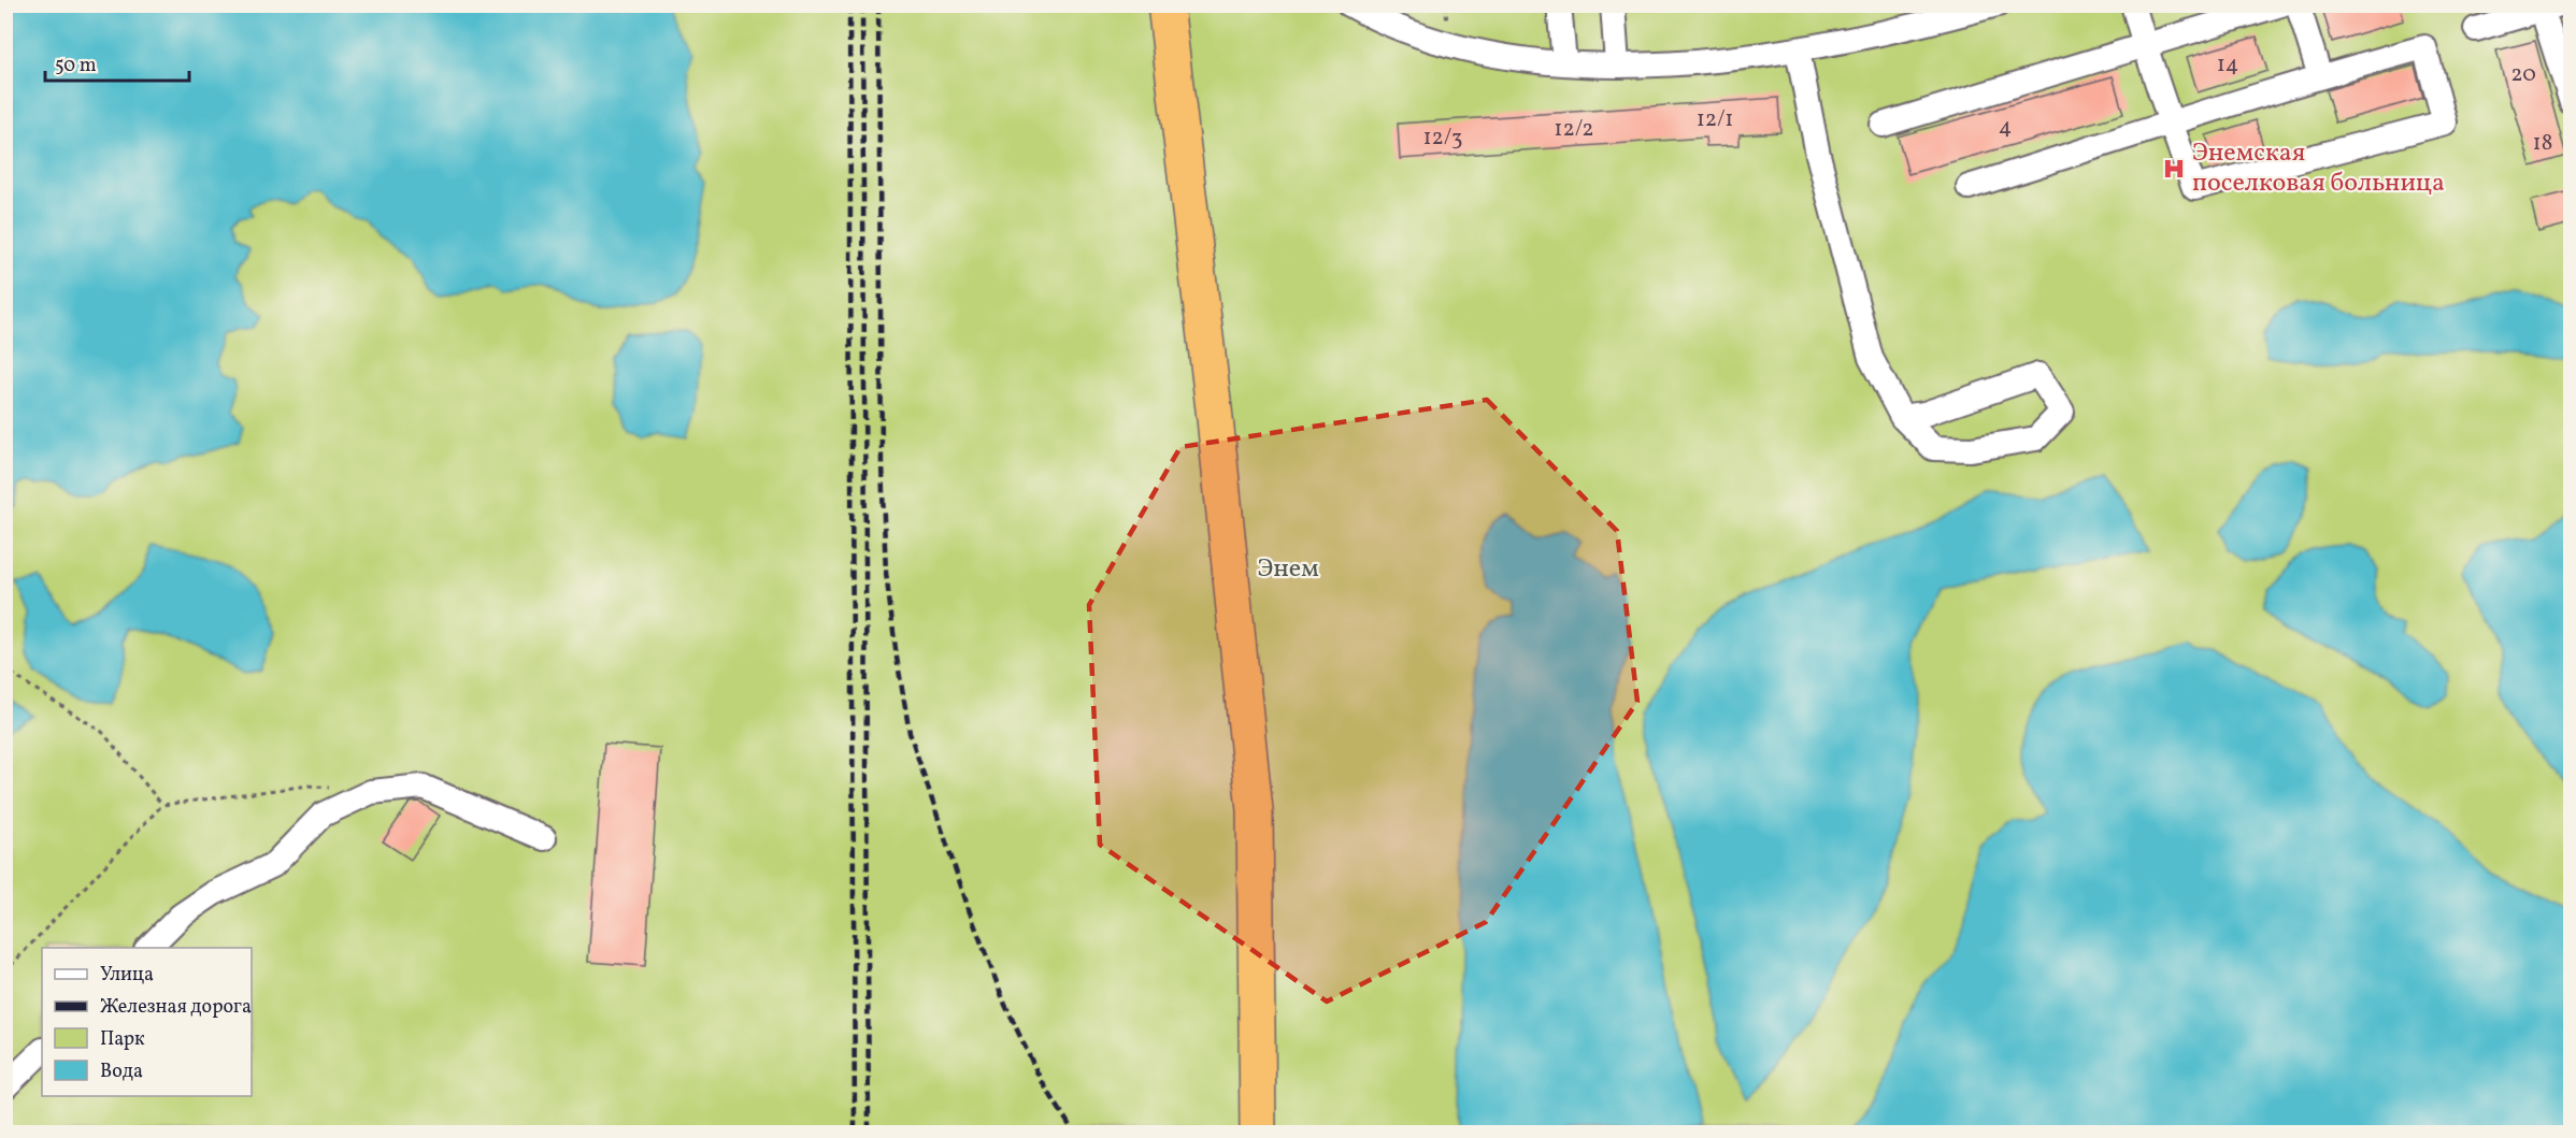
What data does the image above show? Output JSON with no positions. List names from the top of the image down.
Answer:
{
  "parks": ["Энем"],
  "places": {
    "hospital": ["Энемская поселковая больница"]
  },
  "house_numbers": [
    "14",
    "20",
    "12/1",
    "4",
    "12/2",
    "12/3",
    "18"
  ],
  "legend": [
    "Улица",
    "Железная дорога",
    "Парк",
    "Вода"
  ],
  "scale_bar": "50 m"
}
